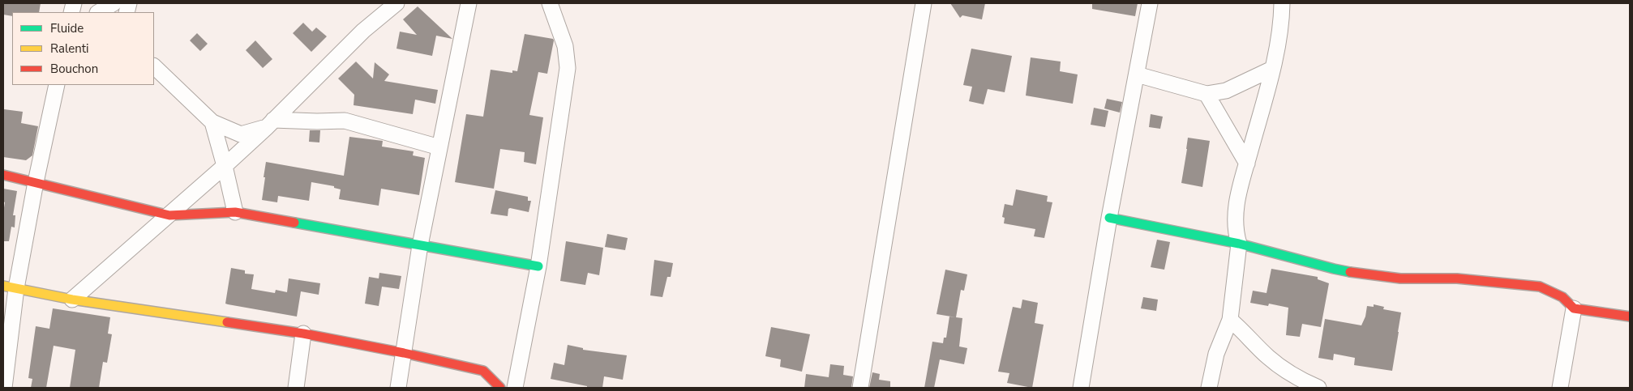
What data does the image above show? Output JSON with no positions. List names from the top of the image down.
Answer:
{
  "legend": ["Fluide", "Ralenti", "Bouchon"]
}
